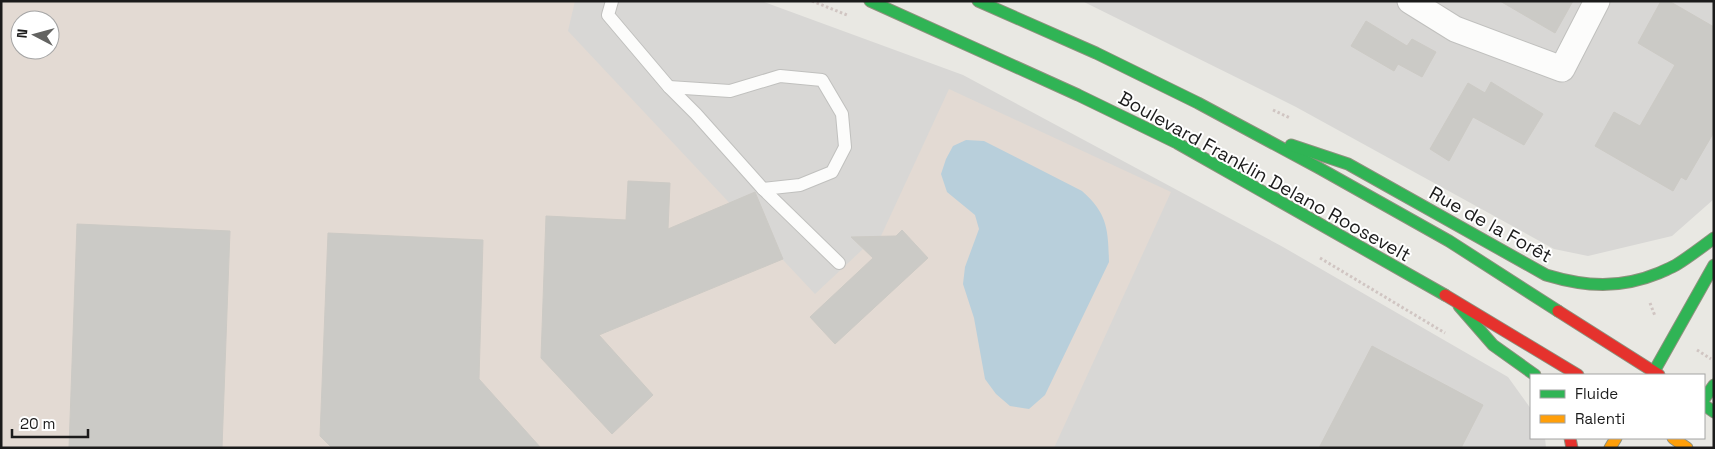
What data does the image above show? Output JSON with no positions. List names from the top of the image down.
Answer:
{
  "streets": {
    "main road": ["Boulevard Franklin Delano Roosevelt", "Rue de la Forêt"]
  },
  "crossings": [
    ["Boulevard Franklin Delano Roosevelt", "Rue de la Forêt"]
  ],
  "legend": ["Fluide", "Ralenti"],
  "scale_bar": "20 m",
  "north": "left"
}
